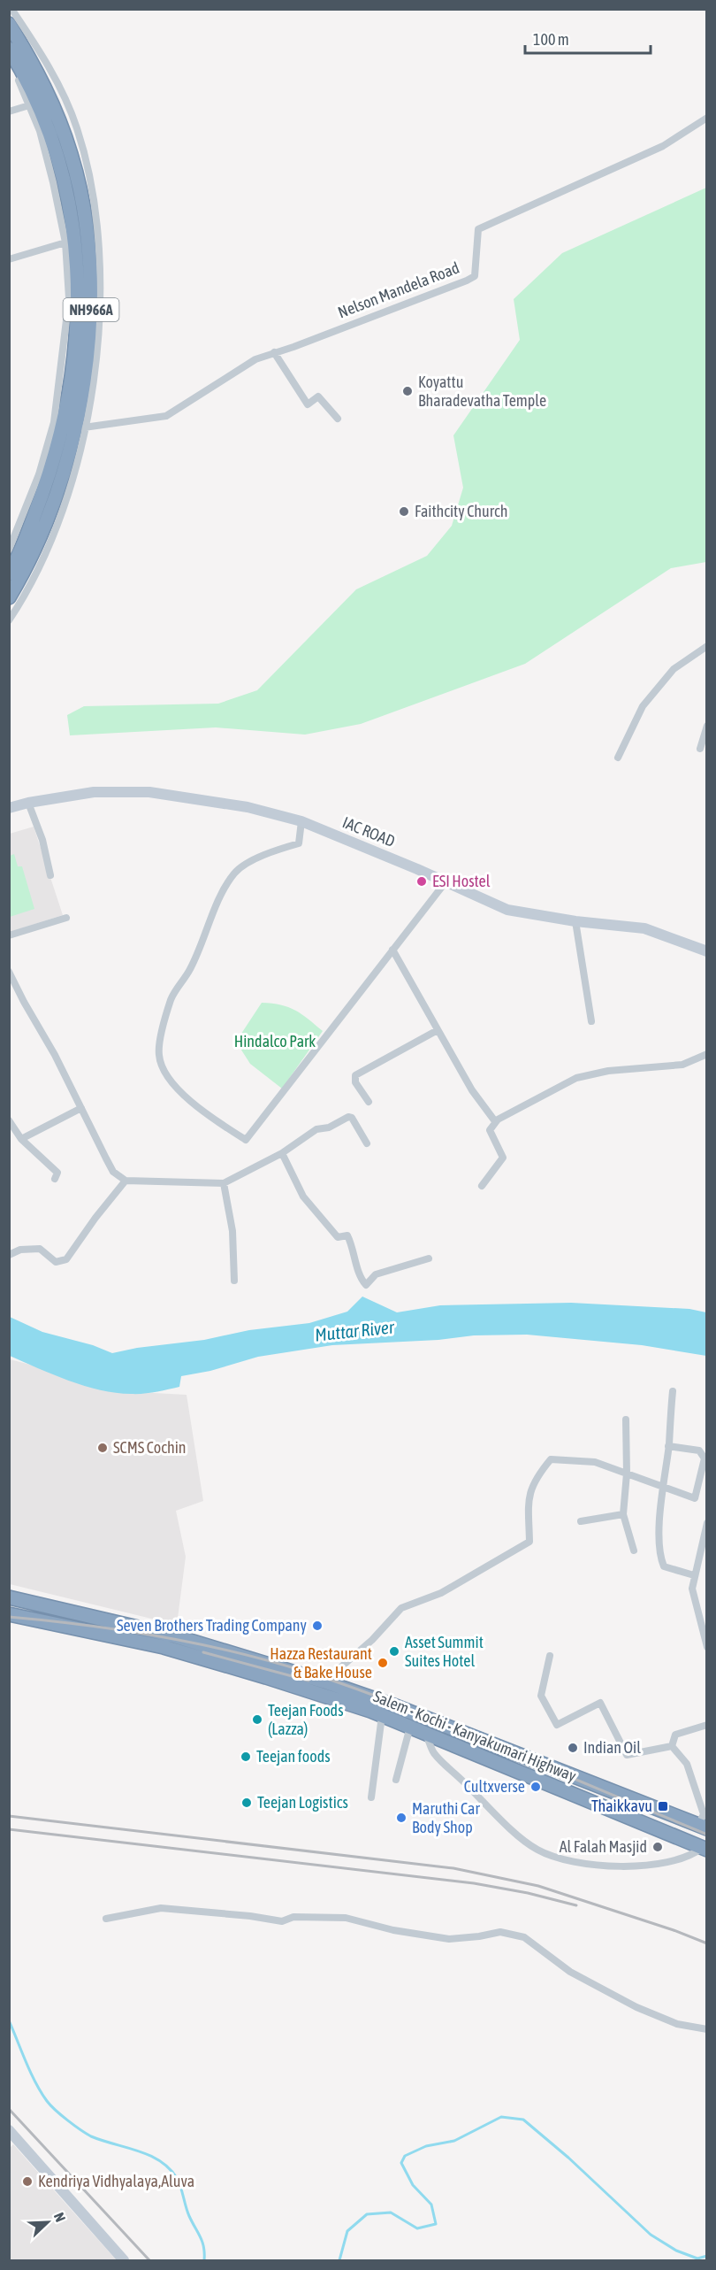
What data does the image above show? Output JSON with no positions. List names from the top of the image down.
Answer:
{
  "streets": {
    "highway": ["NH966A", "Salem - Kochi - Kanyakumari Highway"],
    "main road": ["IAC ROAD"],
    "street": ["Nelson Mandela Road"]
  },
  "water": ["Muttar River"],
  "parks": ["Hindalco Park"],
  "places": {
    "other": [
      "Koyattu Bharadevatha Temple",
      "Faithcity Church",
      "ESI Hostel",
      "SCMS Cochin",
      "Seven Brothers Trading Company",
      "Asset Summit Suites Hotel",
      "Hazza Restaurant & Bake House",
      "Teejan Foods (Lazza)",
      "Indian Oil",
      "Teejan foods",
      "Cultxverse",
      "Teejan Logistics",
      "Maruthi Car Body Shop",
      "Al Falah Masjid",
      "Kendriya Vidhyalaya,Aluva"
    ],
    "transit": ["Thaikkavu"]
  },
  "scale_bar": "100 m",
  "north": "top right"
}
